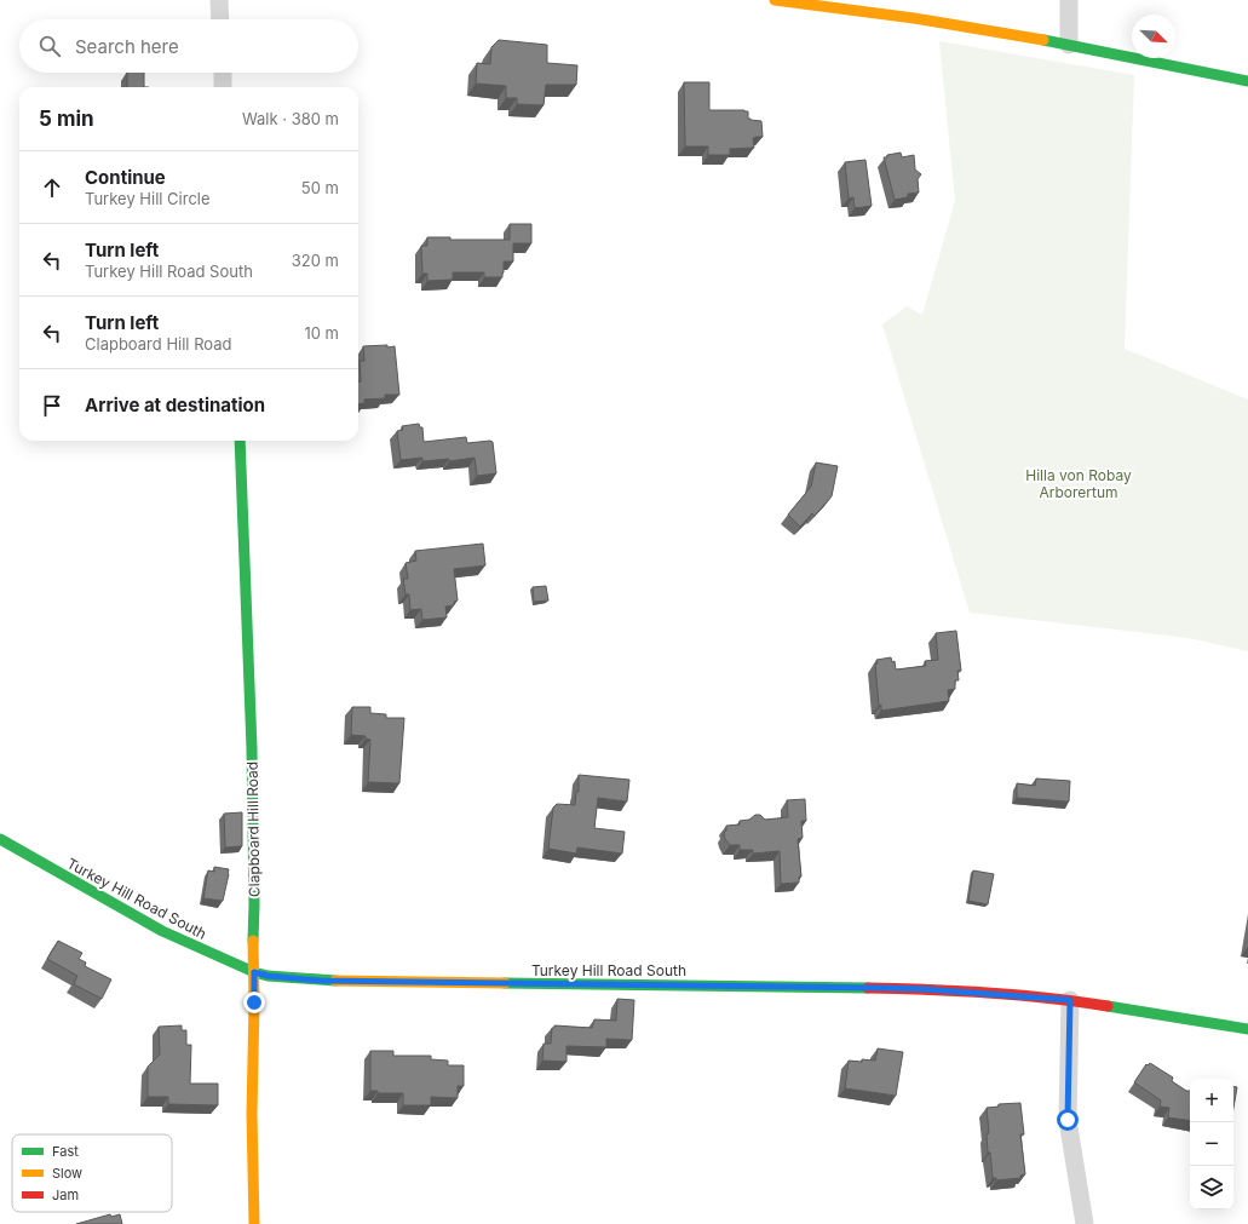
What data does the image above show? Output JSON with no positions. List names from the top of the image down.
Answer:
{
  "streets": {
    "street": ["Clapboard Hill Road", "Turkey Hill Road South"]
  },
  "crossings": [
    ["Clapboard Hill Road", "Turkey Hill Road South"]
  ],
  "parks": ["Hilla von Robay Arborertum"],
  "legend": ["Fast", "Slow", "Jam"],
  "north": "bottom right",
  "page": {
    "search": "Search here",
    "heading": ["5 min", "Walk · 380 m"],
    "list": [
      ["Continue", "Turkey Hill Circle", "50 m"],
      ["Turn left", "Turkey Hill Road South", "320 m"],
      ["Turn left", "Clapboard Hill Road", "10 m"],
      "Arrive at destination"
    ],
    "map_buttons": ["+", "−"]
  }
}
